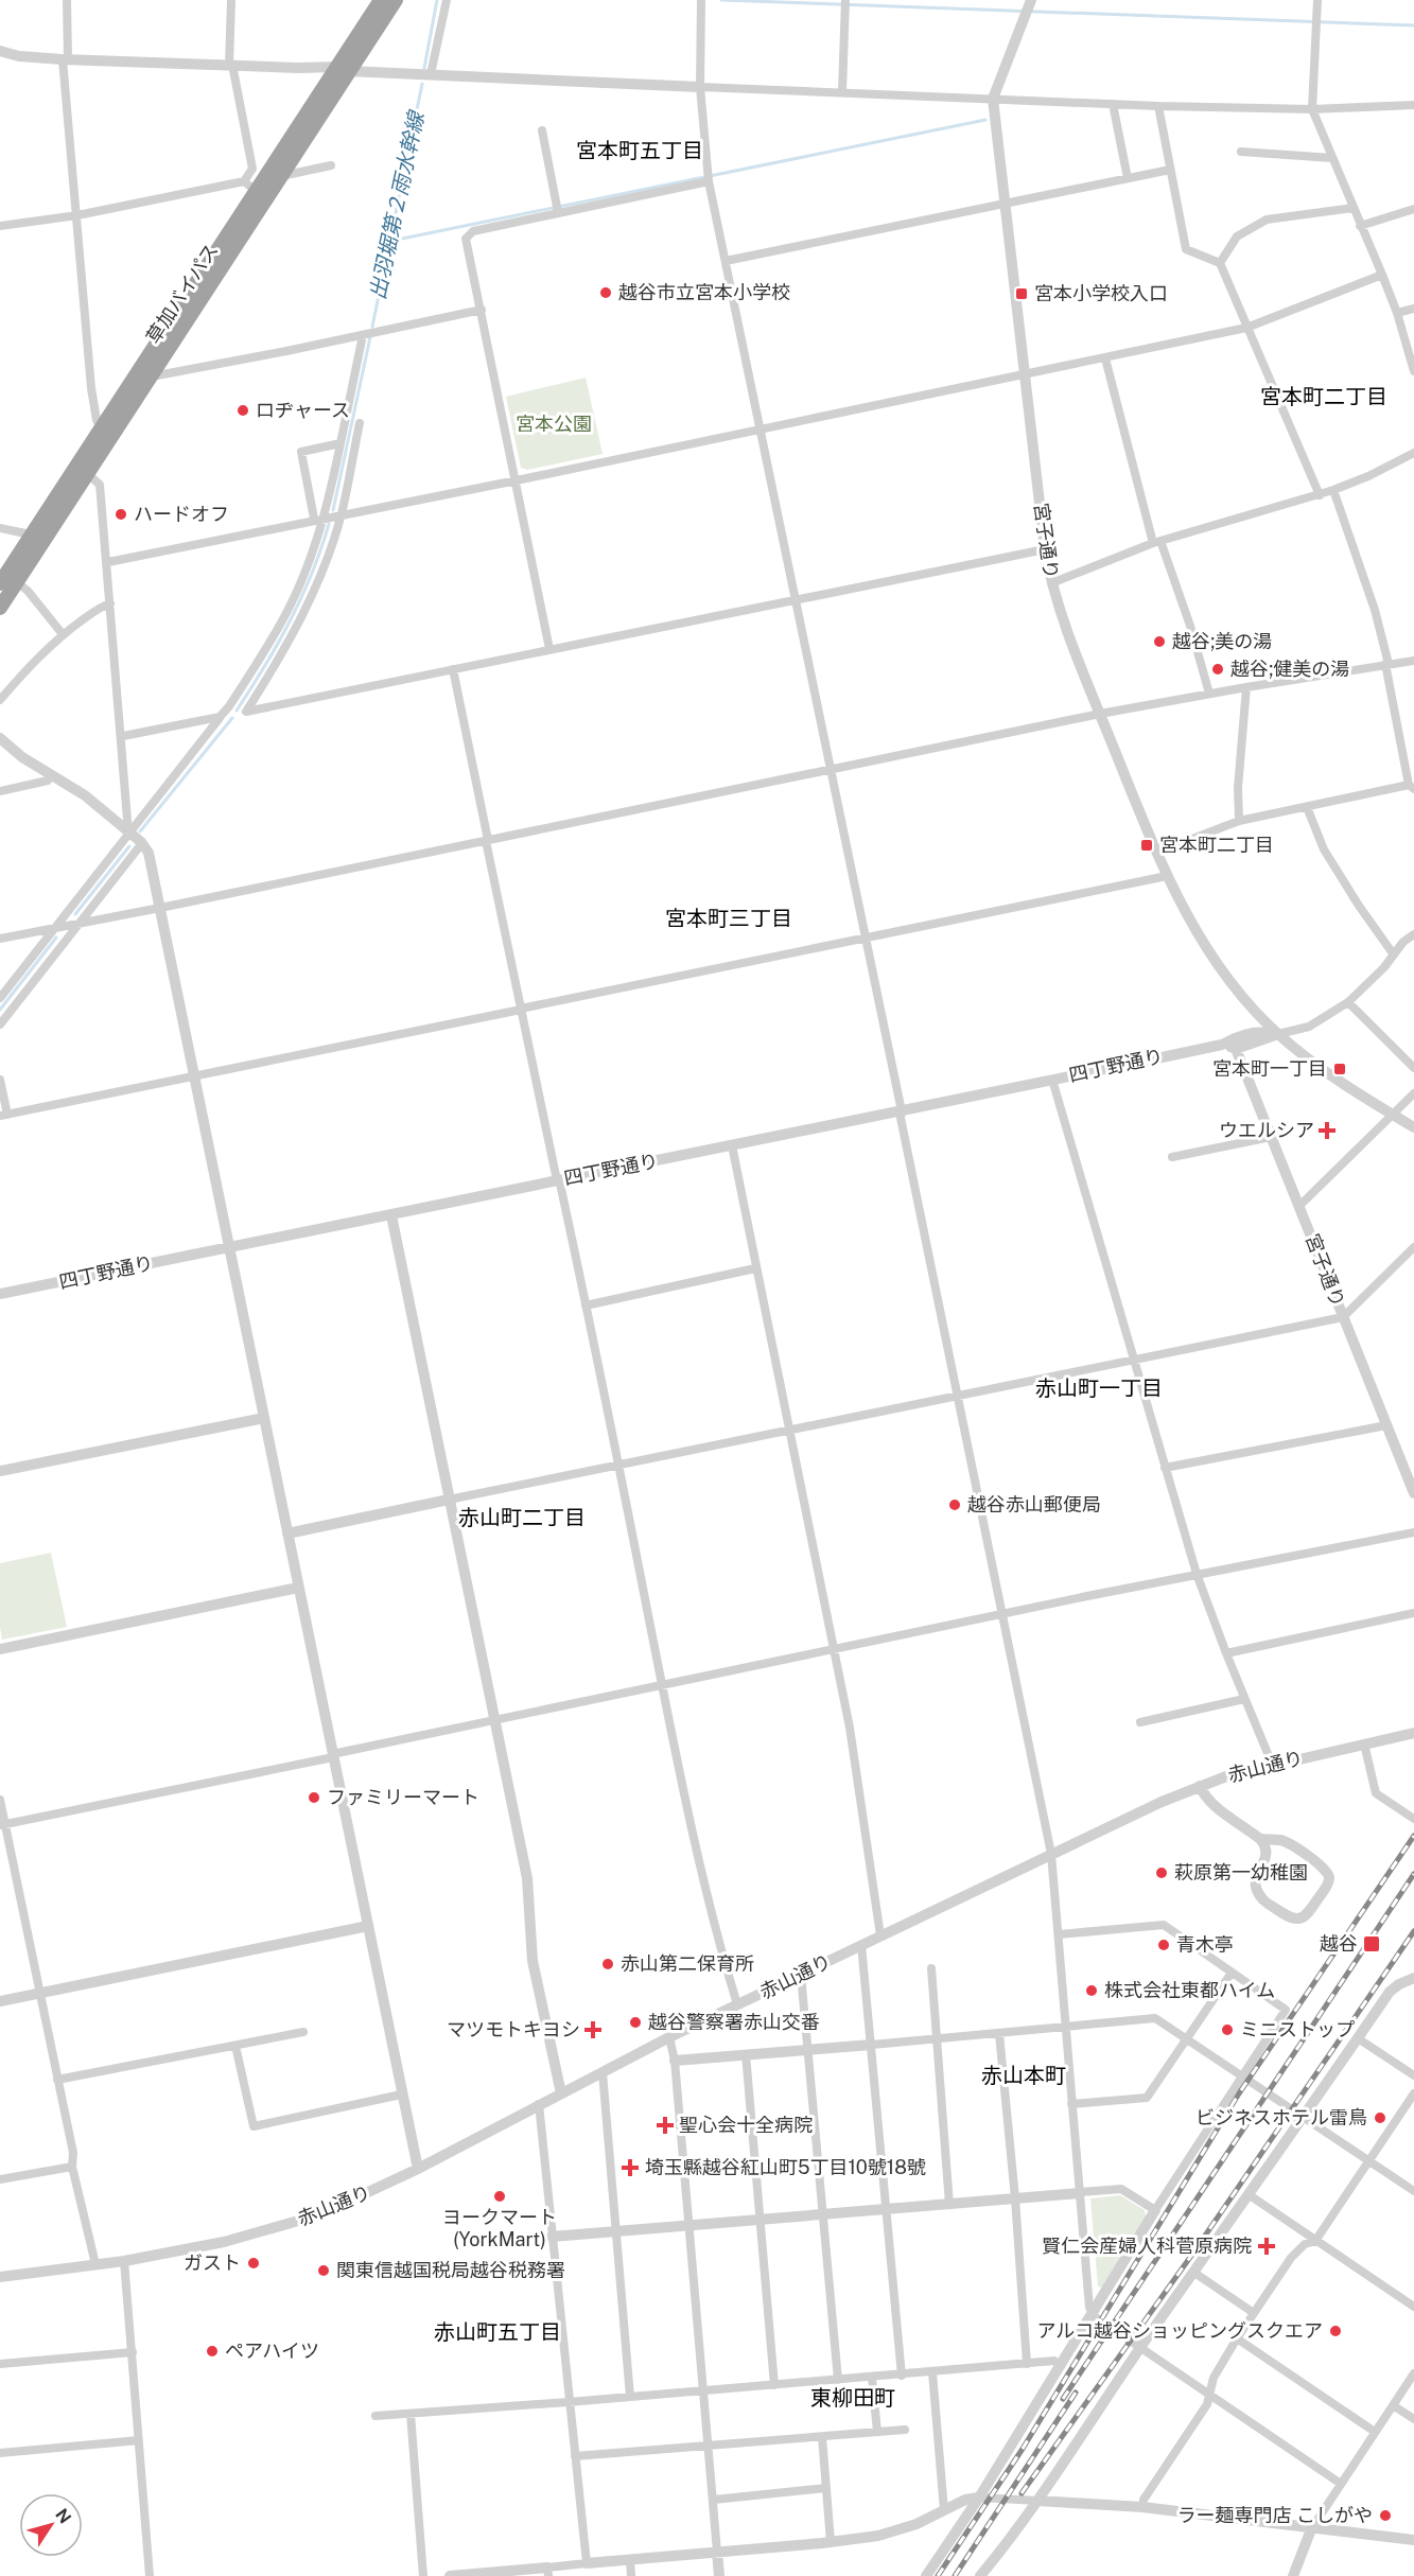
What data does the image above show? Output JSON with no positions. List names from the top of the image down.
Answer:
{
  "streets": {
    "highway": ["草加バイパス"],
    "street": ["宮子通り", "四丁野通り", "赤山通り"]
  },
  "crossings": [
    ["宮子通り", "四丁野通り"]
  ],
  "districts": [
    "宮本町五丁目",
    "宮本町二丁目",
    "宮本町三丁目",
    "赤山町一丁目",
    "赤山町二丁目",
    "赤山本町",
    "赤山町五丁目",
    "東柳田町"
  ],
  "water": ["出羽堀第２雨水幹線"],
  "parks": ["宮本公園"],
  "places": {
    "other": [
      "越谷市立宮本小学校",
      "ロヂャース",
      "ハードオフ",
      "越谷;美の湯",
      "越谷;健美の湯",
      "越谷赤山郵便局",
      "ファミリーマート",
      "萩原第一幼稚園",
      "青木亭",
      "赤山第二保育所",
      "株式会社東都ハイム",
      "越谷警察署赤山交番",
      "ミニストップ",
      "ビジネスホテル雷鳥",
      "ヨークマート (YorkMart)",
      "ガスト",
      "関東信越国税局越谷税務署",
      "アルコ越谷ショッピングスクエア",
      "ペアハイツ",
      "ラー麺専門店 こしがや"
    ],
    "transit": [
      "宮本小学校入口",
      "宮本町二丁目",
      "宮本町一丁目",
      "越谷"
    ],
    "health": [
      "ウエルシア",
      "マツモトキヨシ",
      "聖心会十全病院",
      "埼玉縣越谷紅山町5丁目10號18號",
      "賢仁会産婦人科菅原病院"
    ]
  },
  "north": "top right"
}
